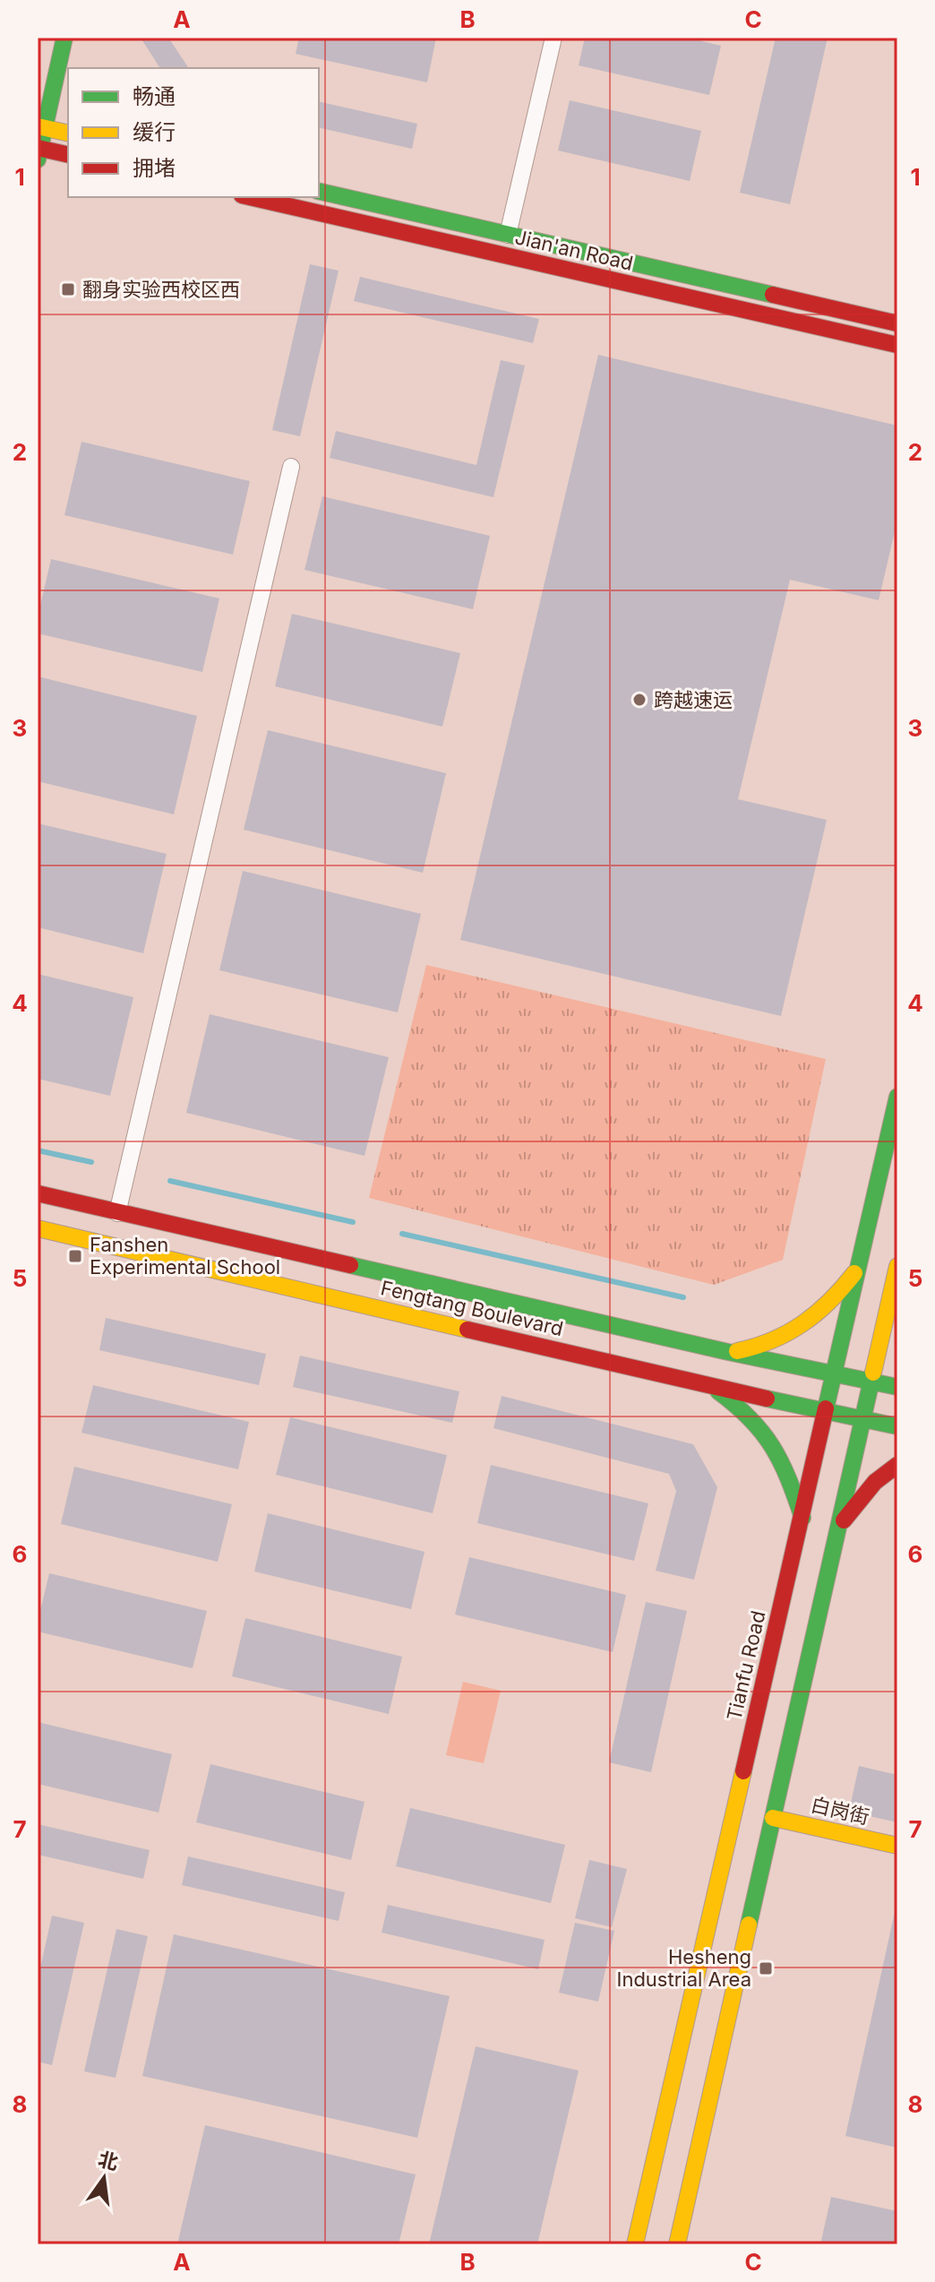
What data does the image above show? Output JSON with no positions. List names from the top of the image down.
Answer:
{
  "streets": {
    "main road": [
      "Jian'an Road",
      "Fengtang Boulevard",
      "Tianfu Road",
      "白岗街"
    ]
  },
  "crossings": [
    ["Fengtang Boulevard", "Tianfu Road"]
  ],
  "places": {
    "transit": ["翻身实验西校区西", "Fanshen Experimental School", "Hesheng Industrial Area"],
    "other": ["跨越速运"]
  },
  "legend": ["畅通", "缓行", "拥堵"],
  "north": "top",
  "grid": {
    "columns": ["A", "B", "C"],
    "rows": [
      "1",
      "2",
      "3",
      "4",
      "5",
      "6",
      "7",
      "8"
    ]
  }
}
